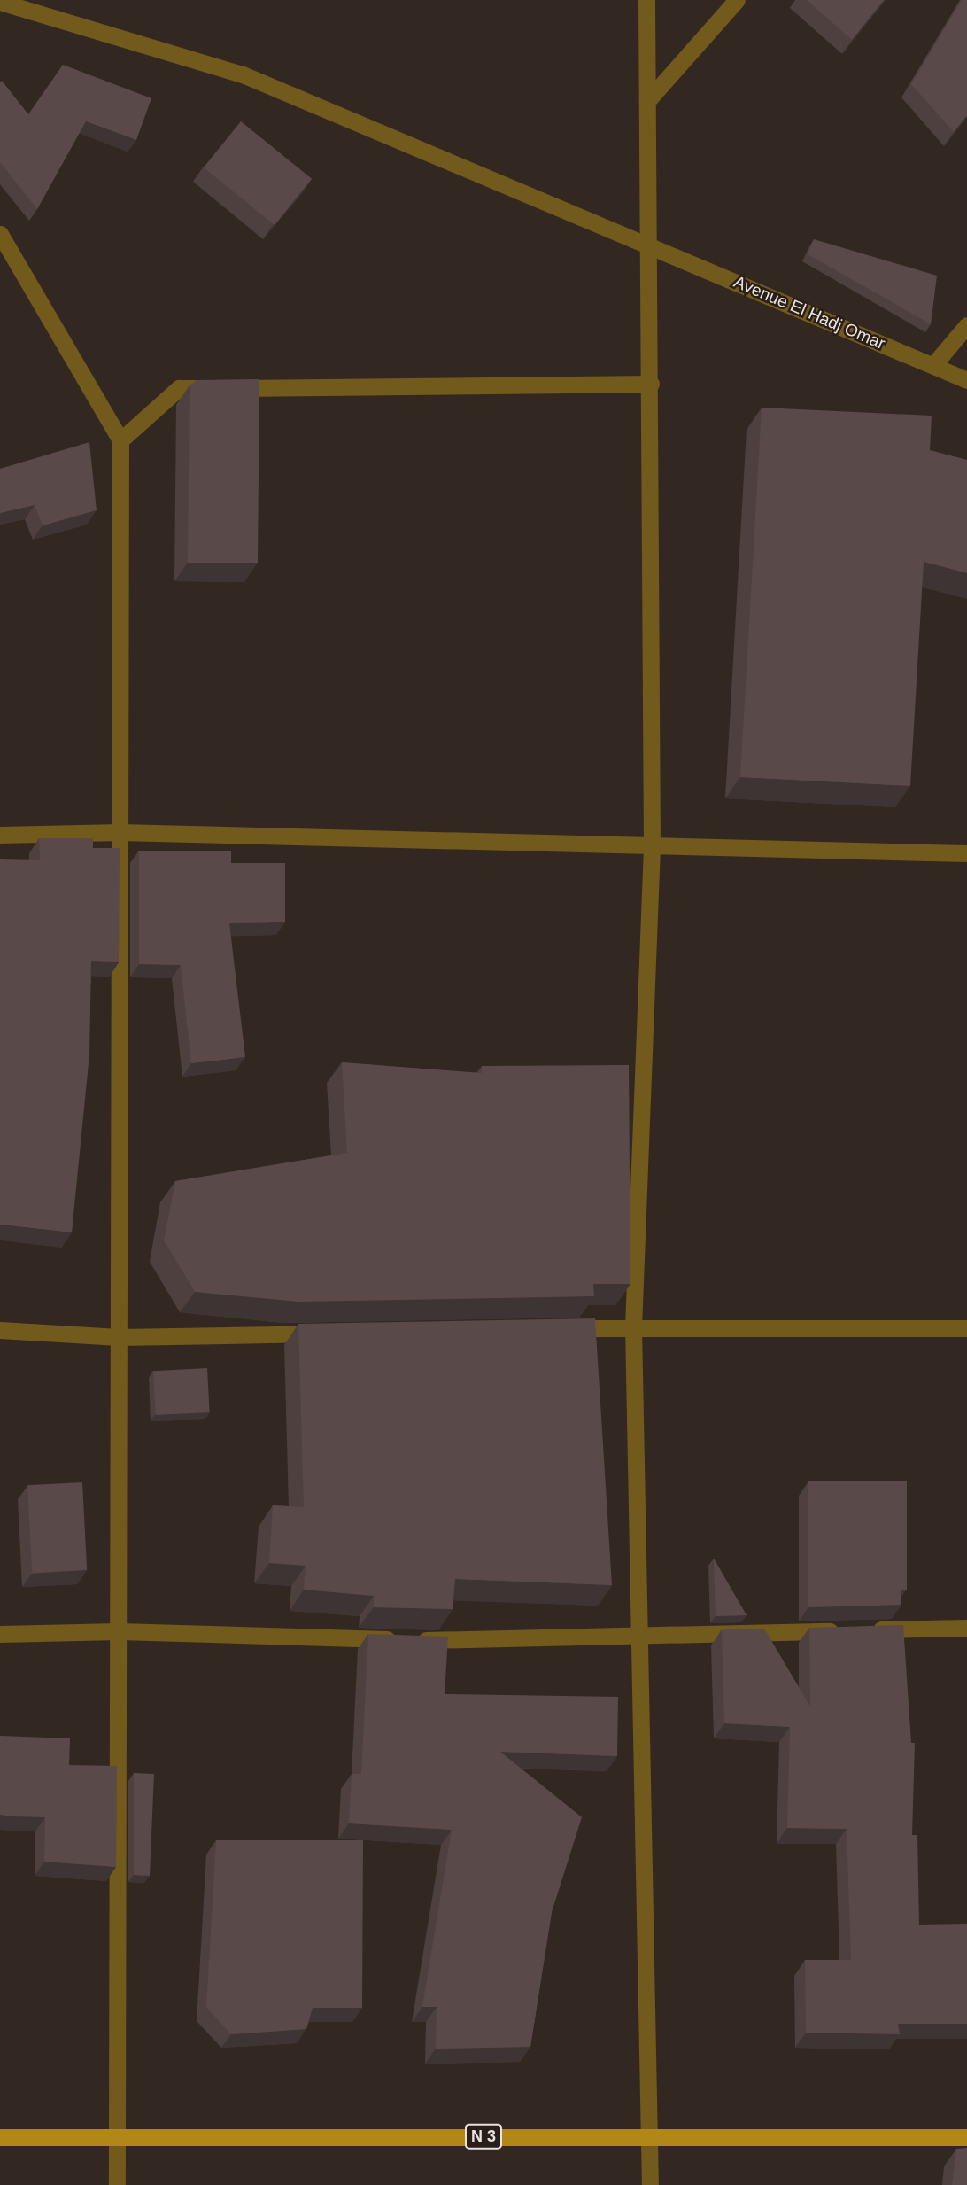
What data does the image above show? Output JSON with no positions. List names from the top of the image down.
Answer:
{
  "streets": {
    "main road": ["N 3"],
    "street": ["Avenue El Hadj Omar"]
  }
}
